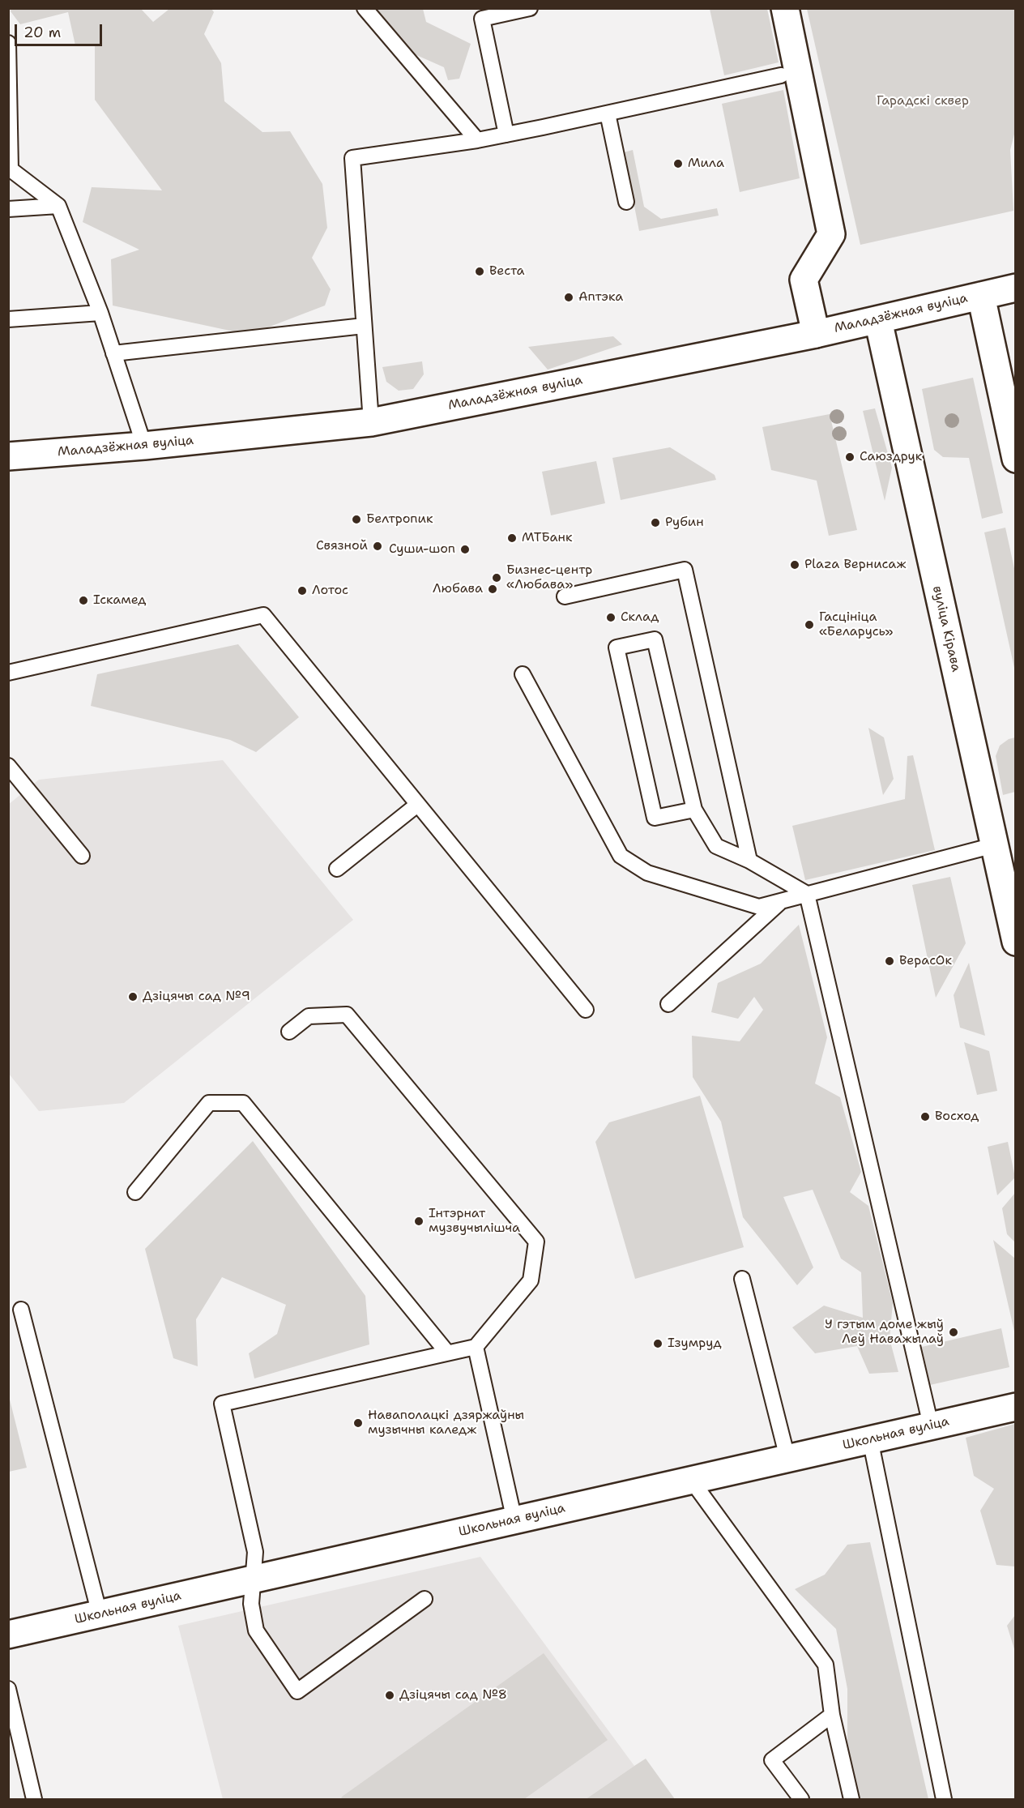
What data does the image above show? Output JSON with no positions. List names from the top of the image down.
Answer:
{
  "streets": {
    "street": ["Маладзёжная вуліца", "вуліца Кірава", "Школьная вуліца"]
  },
  "crossings": [
    ["Маладзёжная вуліца", "вуліца Кірава"]
  ],
  "parks": ["Гарадскі сквер"],
  "places": [
    "Мила",
    "Веста",
    "Аптэка",
    "Саюздрук",
    "Белтропик",
    "Рубин",
    "МТБанк",
    "Связной",
    "Суши-шоп",
    "Plaza Вернисаж",
    "Бизнес-центр «Любава»",
    "Любава",
    "Лотос",
    "Іскамед",
    "Склад",
    "Гасцініца «Беларусь»",
    "ВерасОк",
    "Дзіцячы сад №9",
    "Восход",
    "Інтэрнат музвучылішча",
    "У гэтым доме жыў Леў Наважылаў",
    "Ізумруд",
    "Наваполацкі дзяржаўны музычны каледж",
    "Дзіцячы сад №8"
  ],
  "scale_bar": "20 m"
}
